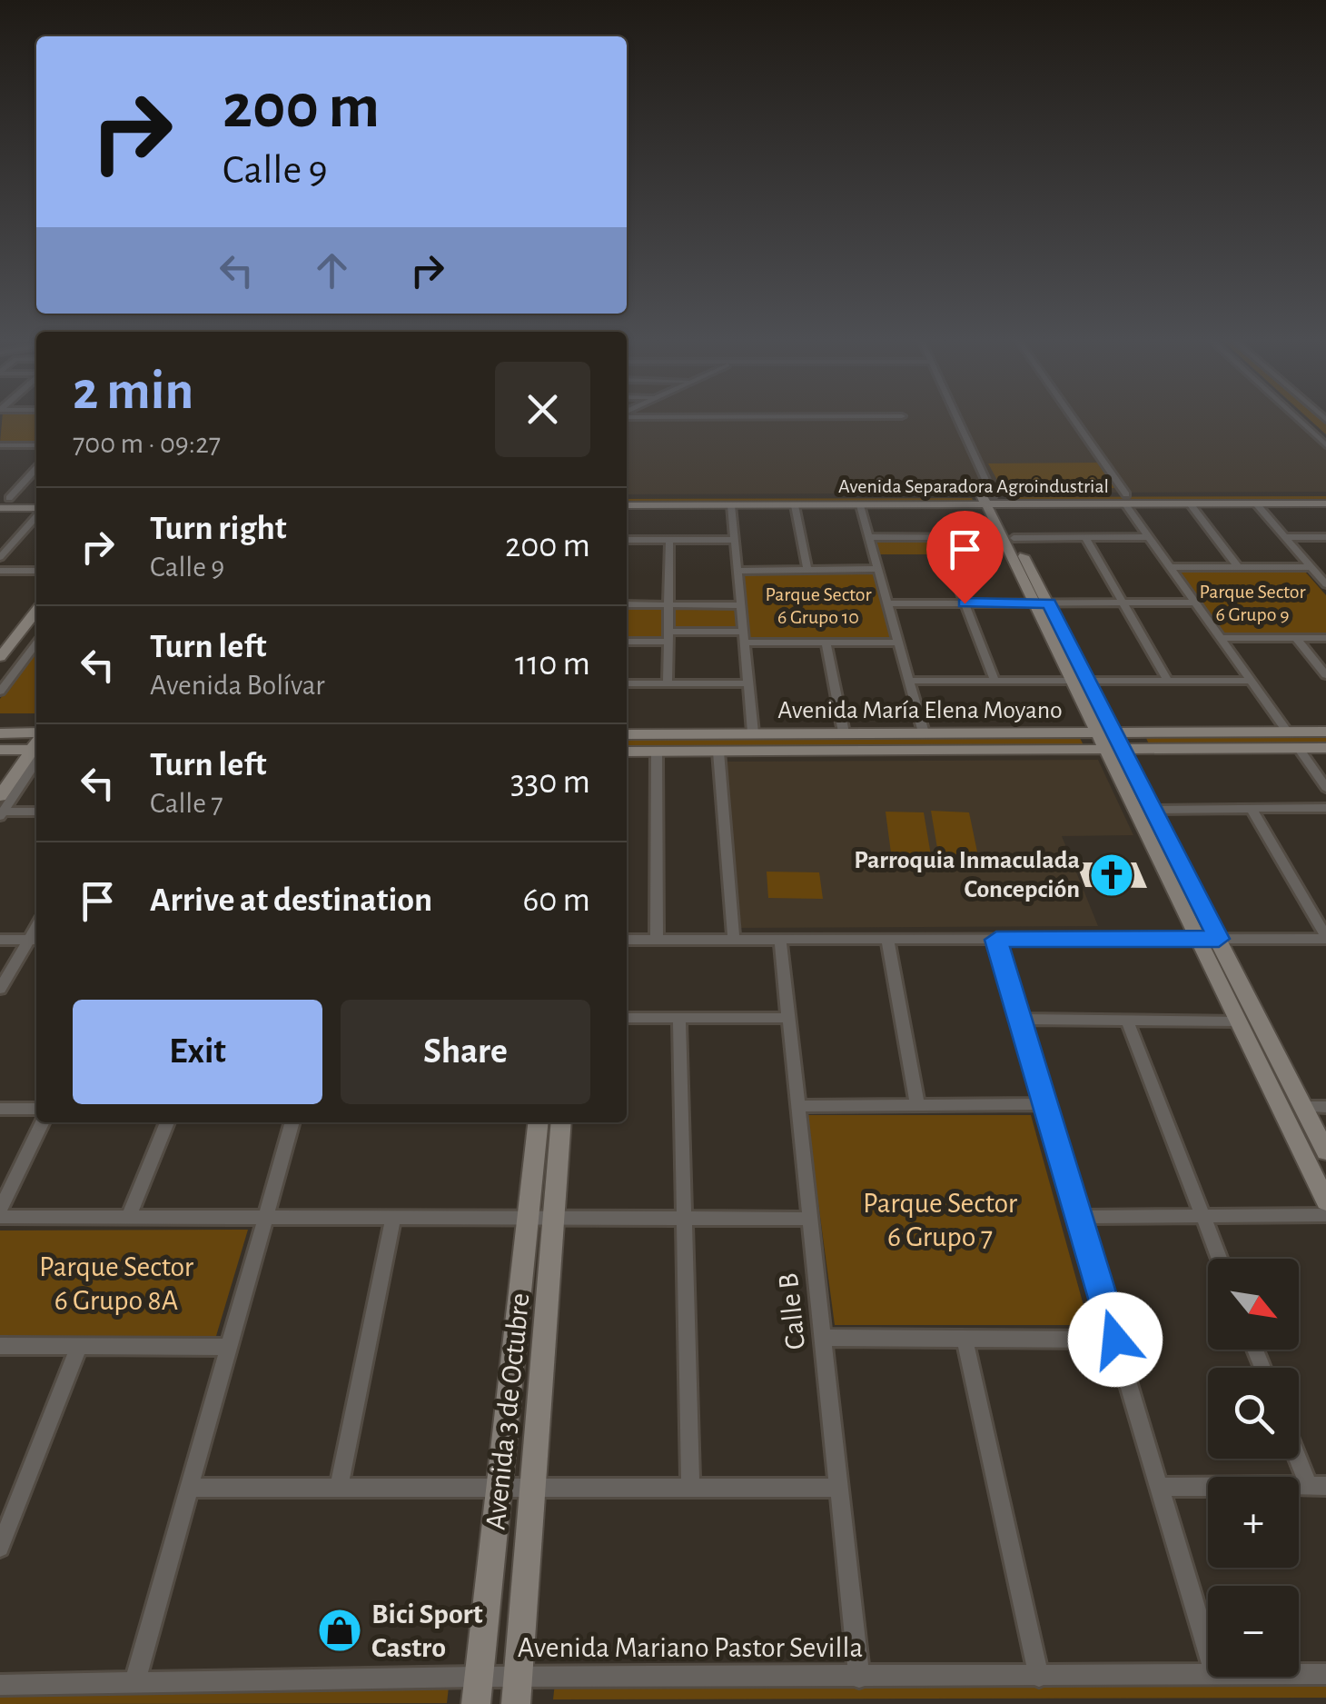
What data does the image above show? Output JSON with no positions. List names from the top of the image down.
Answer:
{
  "streets": {
    "street": [
      "Avenida Separadora Agroindustrial",
      "Avenida María Elena Moyano",
      "Calle B",
      "Avenida 3 de Octubre",
      "Avenida Mariano Pastor Sevilla"
    ]
  },
  "crossings": [
    ["Calle B", "Avenida Mariano Pastor Sevilla"],
    ["Avenida 3 de Octubre", "Avenida Mariano Pastor Sevilla"]
  ],
  "parks": [
    "Parque Sector 6 Grupo 9",
    "Parque Sector 6 Grupo 10",
    "Parque Sector 6 Grupo 7",
    "Parque Sector 6 Grupo 8A"
  ],
  "places": {
    "church": ["Parroquia Inmaculada Concepción"],
    "shop": ["Bici Sport Castro"]
  },
  "north": "bottom right",
  "page": {
    "turn": ["200 m", "Calle 9"],
    "heading": ["2 min", "700 m · 09:27"],
    "list": [
      {
        "name": "Turn right",
        "note": "Calle 9",
        "value": "200 m"
      },
      {
        "name": "Turn left",
        "note": "Avenida Bolívar",
        "value": "110 m"
      },
      {
        "name": "Turn left",
        "note": "Calle 7",
        "value": "330 m"
      },
      {
        "name": "Arrive at destination",
        "value": "60 m"
      }
    ],
    "buttons": ["Exit", "Share"],
    "map_buttons": ["+", "−"]
  }
}
